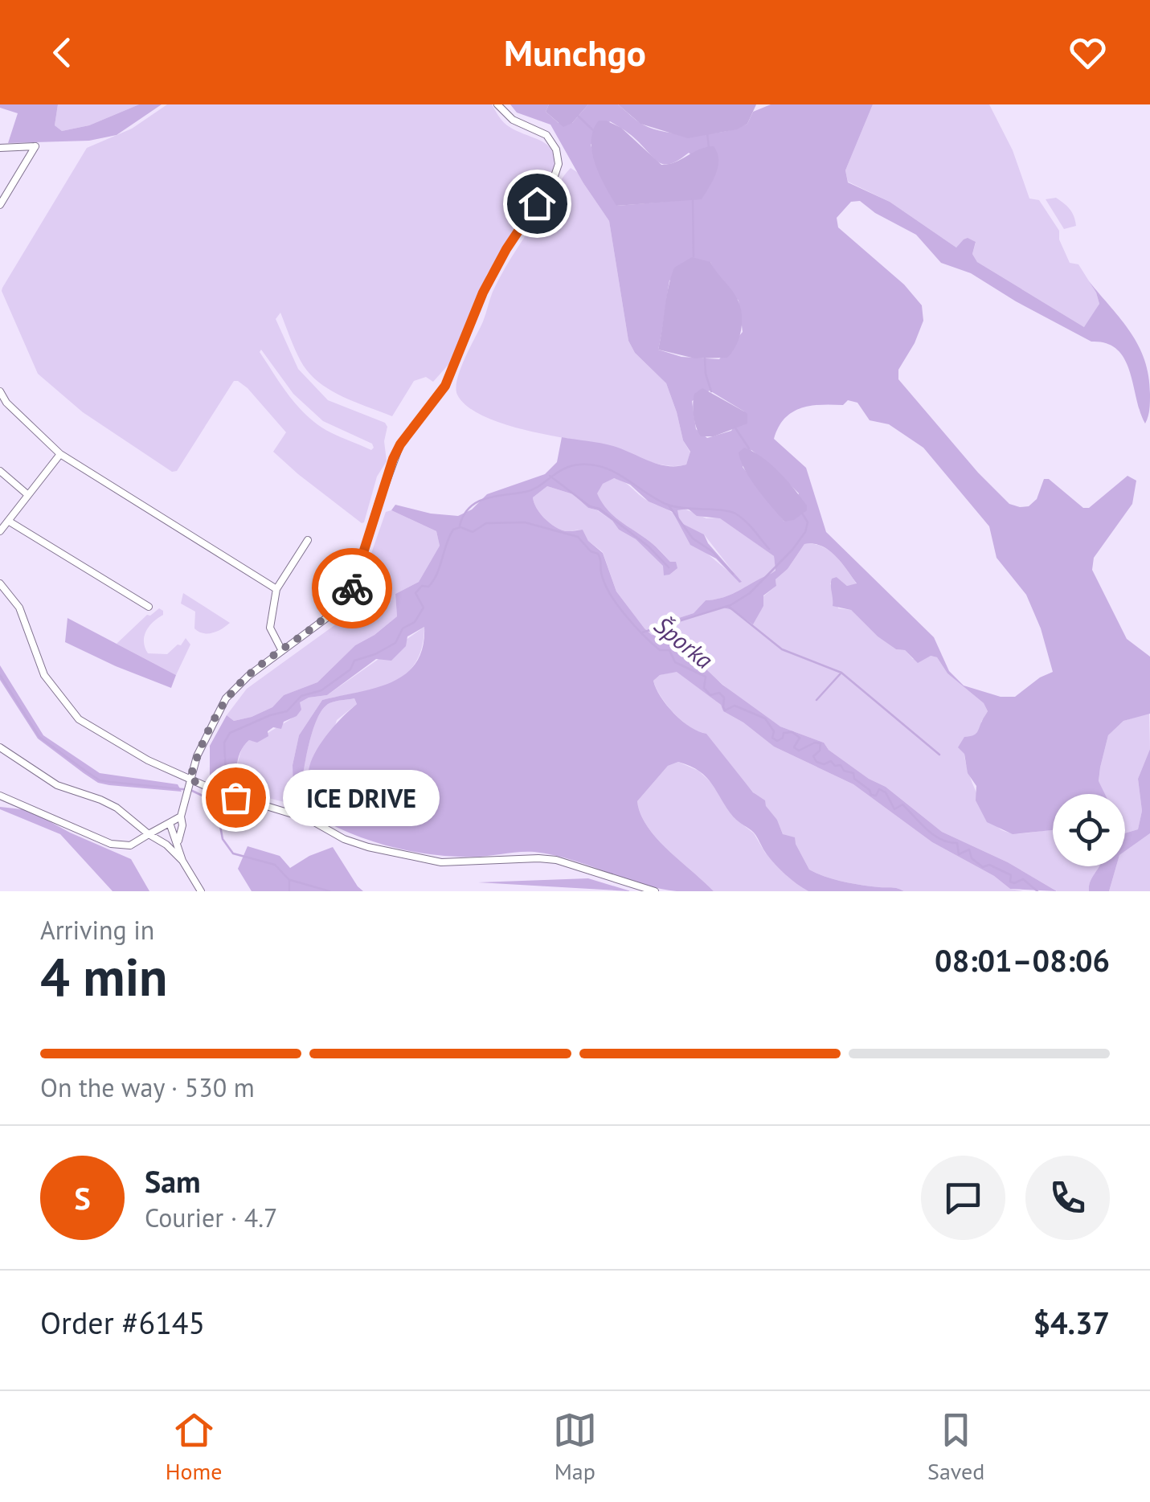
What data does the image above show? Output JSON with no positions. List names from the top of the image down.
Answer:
{
  "water": ["Šporka"],
  "places": ["ICE DRIVE"],
  "page": {
    "header": "Munchgo",
    "bubble": "ICE DRIVE",
    "heading": ["4 min", "Arriving in", "08:01–08:06"],
    "panel": [
      "Sam",
      "Courier · 4.7",
      "Order #6145",
      "$4.37"
    ],
    "bar": "On the way · 530 m",
    "round": "S",
    "tabs": ["Home", "Map", "Saved"]
  }
}
